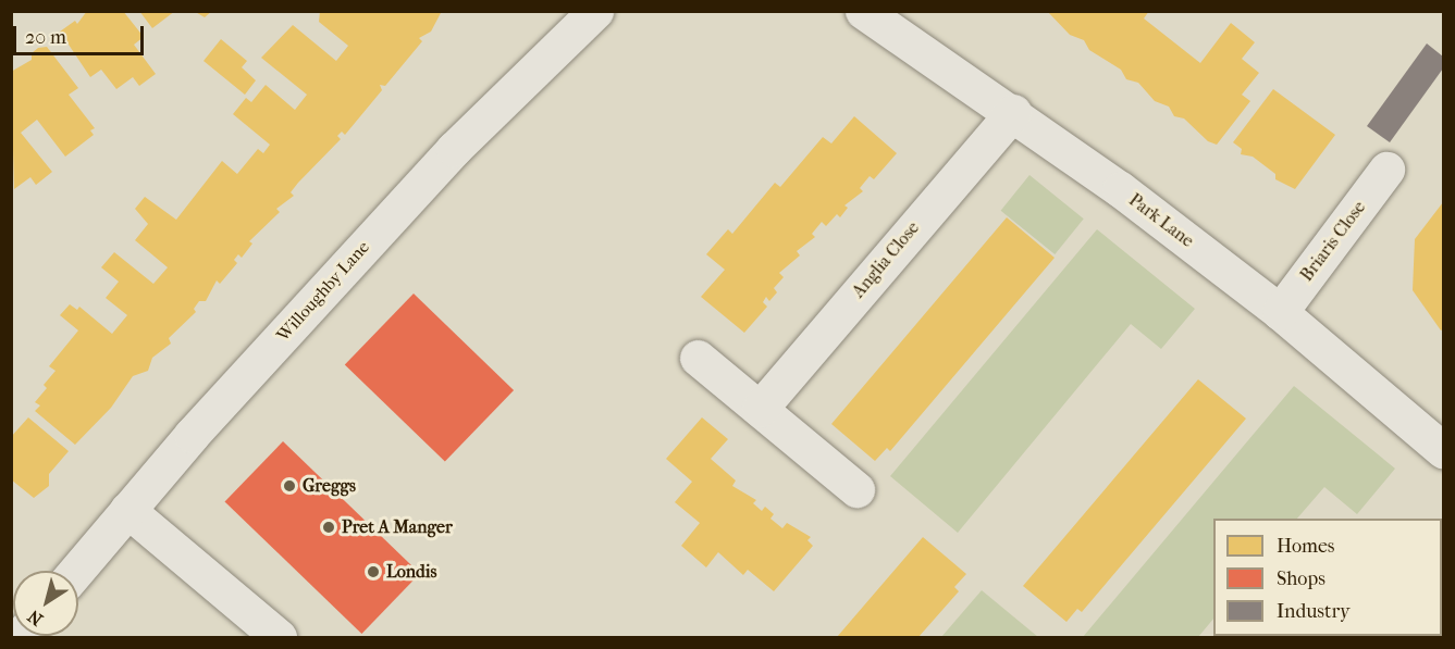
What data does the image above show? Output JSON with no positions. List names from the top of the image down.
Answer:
{
  "streets": {
    "street": [
      "Park Lane",
      "Briaris Close",
      "Anglia Close",
      "Willoughby Lane"
    ]
  },
  "crossings": [
    ["Park Lane", "Briaris Close"],
    ["Park Lane", "Anglia Close"]
  ],
  "places": ["Greggs", "Pret A Manger", "Londis"],
  "legend": ["Homes", "Shops", "Industry"],
  "scale_bar": "20 m",
  "north": "bottom left"
}
